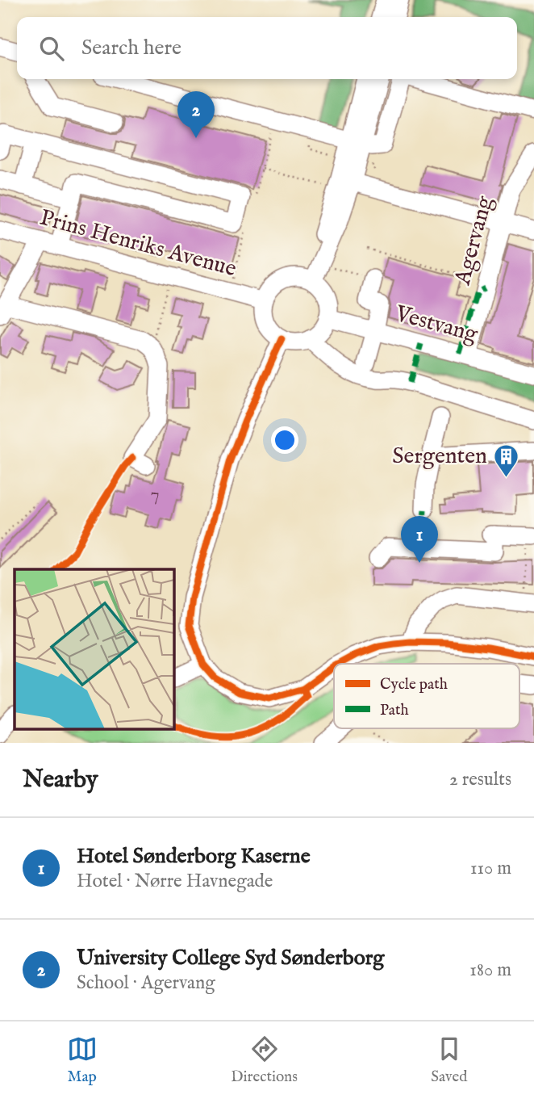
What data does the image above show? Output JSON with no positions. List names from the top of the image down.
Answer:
{
  "streets": {
    "street": ["Agervang", "Prins Henriks Avenue", "Vestvang"]
  },
  "crossings": [
    ["Prins Henriks Avenue", "Vestvang"]
  ],
  "places": {
    "building": ["Sergenten"]
  },
  "house_numbers": ["7"],
  "legend": ["Cycle path", "Path"],
  "page": {
    "search": "Search here",
    "pins": ["2", "1"],
    "heading": ["Nearby", "2 results"],
    "list": [
      {
        "mark": "1",
        "name": "Hotel Sønderborg Kaserne",
        "note": "Hotel · Nørre Havnegade",
        "value": "110 m"
      },
      {
        "mark": "2",
        "name": "University College Syd Sønderborg",
        "note": "School · Agervang",
        "value": "180 m"
      }
    ],
    "nav": ["Map", "Directions", "Saved"]
  }
}
